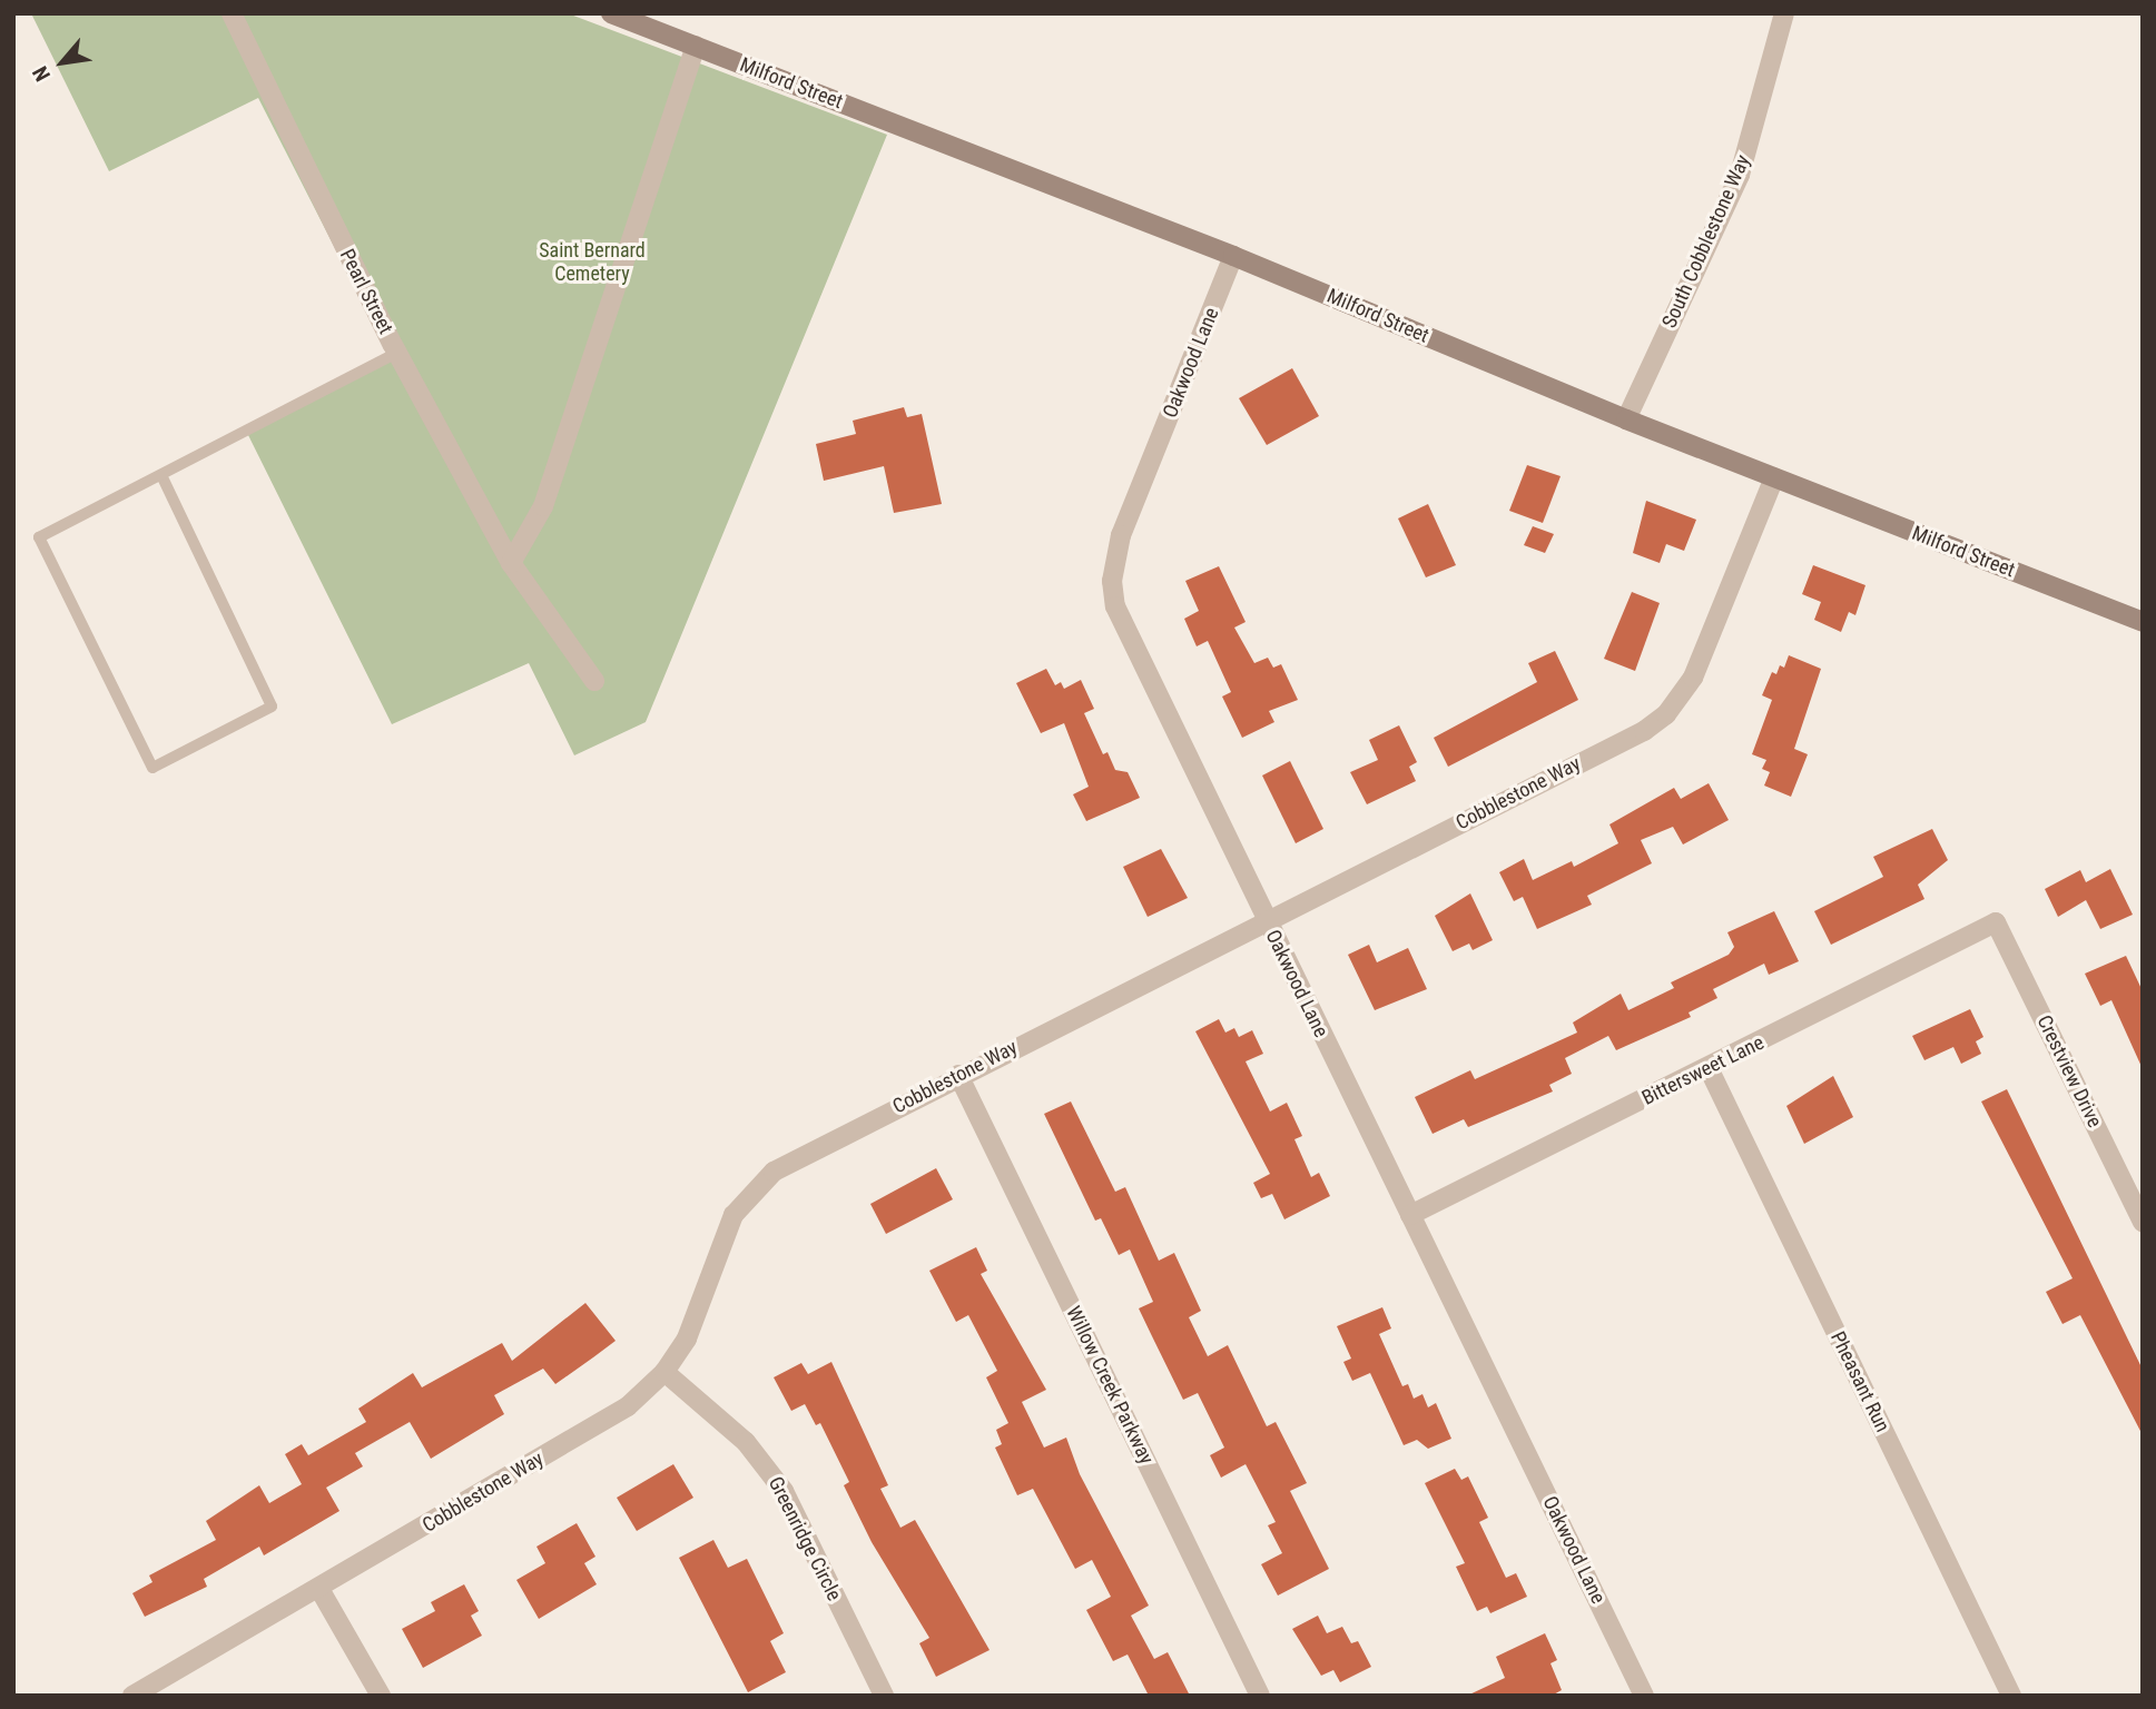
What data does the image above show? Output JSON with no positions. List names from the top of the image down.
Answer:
{
  "streets": {
    "main road": ["Milford Street"],
    "street": [
      "South Cobblestone Way",
      "Pearl Street",
      "Oakwood Lane",
      "Cobblestone Way",
      "Bittersweet Lane",
      "Crestview Drive",
      "Pheasant Run",
      "Willow Creek Parkway",
      "Greenridge Circle"
    ]
  },
  "crossings": [
    ["Milford Street", "South Cobblestone Way"],
    ["Milford Street", "Oakwood Lane"],
    ["Milford Street", "Cobblestone Way"],
    ["Oakwood Lane", "Cobblestone Way"],
    ["Oakwood Lane", "Bittersweet Lane"],
    ["Cobblestone Way", "Willow Creek Parkway"],
    ["Cobblestone Way", "Greenridge Circle"],
    ["Bittersweet Lane", "Crestview Drive"],
    ["Bittersweet Lane", "Pheasant Run"]
  ],
  "parks": ["Saint Bernard Cemetery"],
  "north": "bottom left"
}
